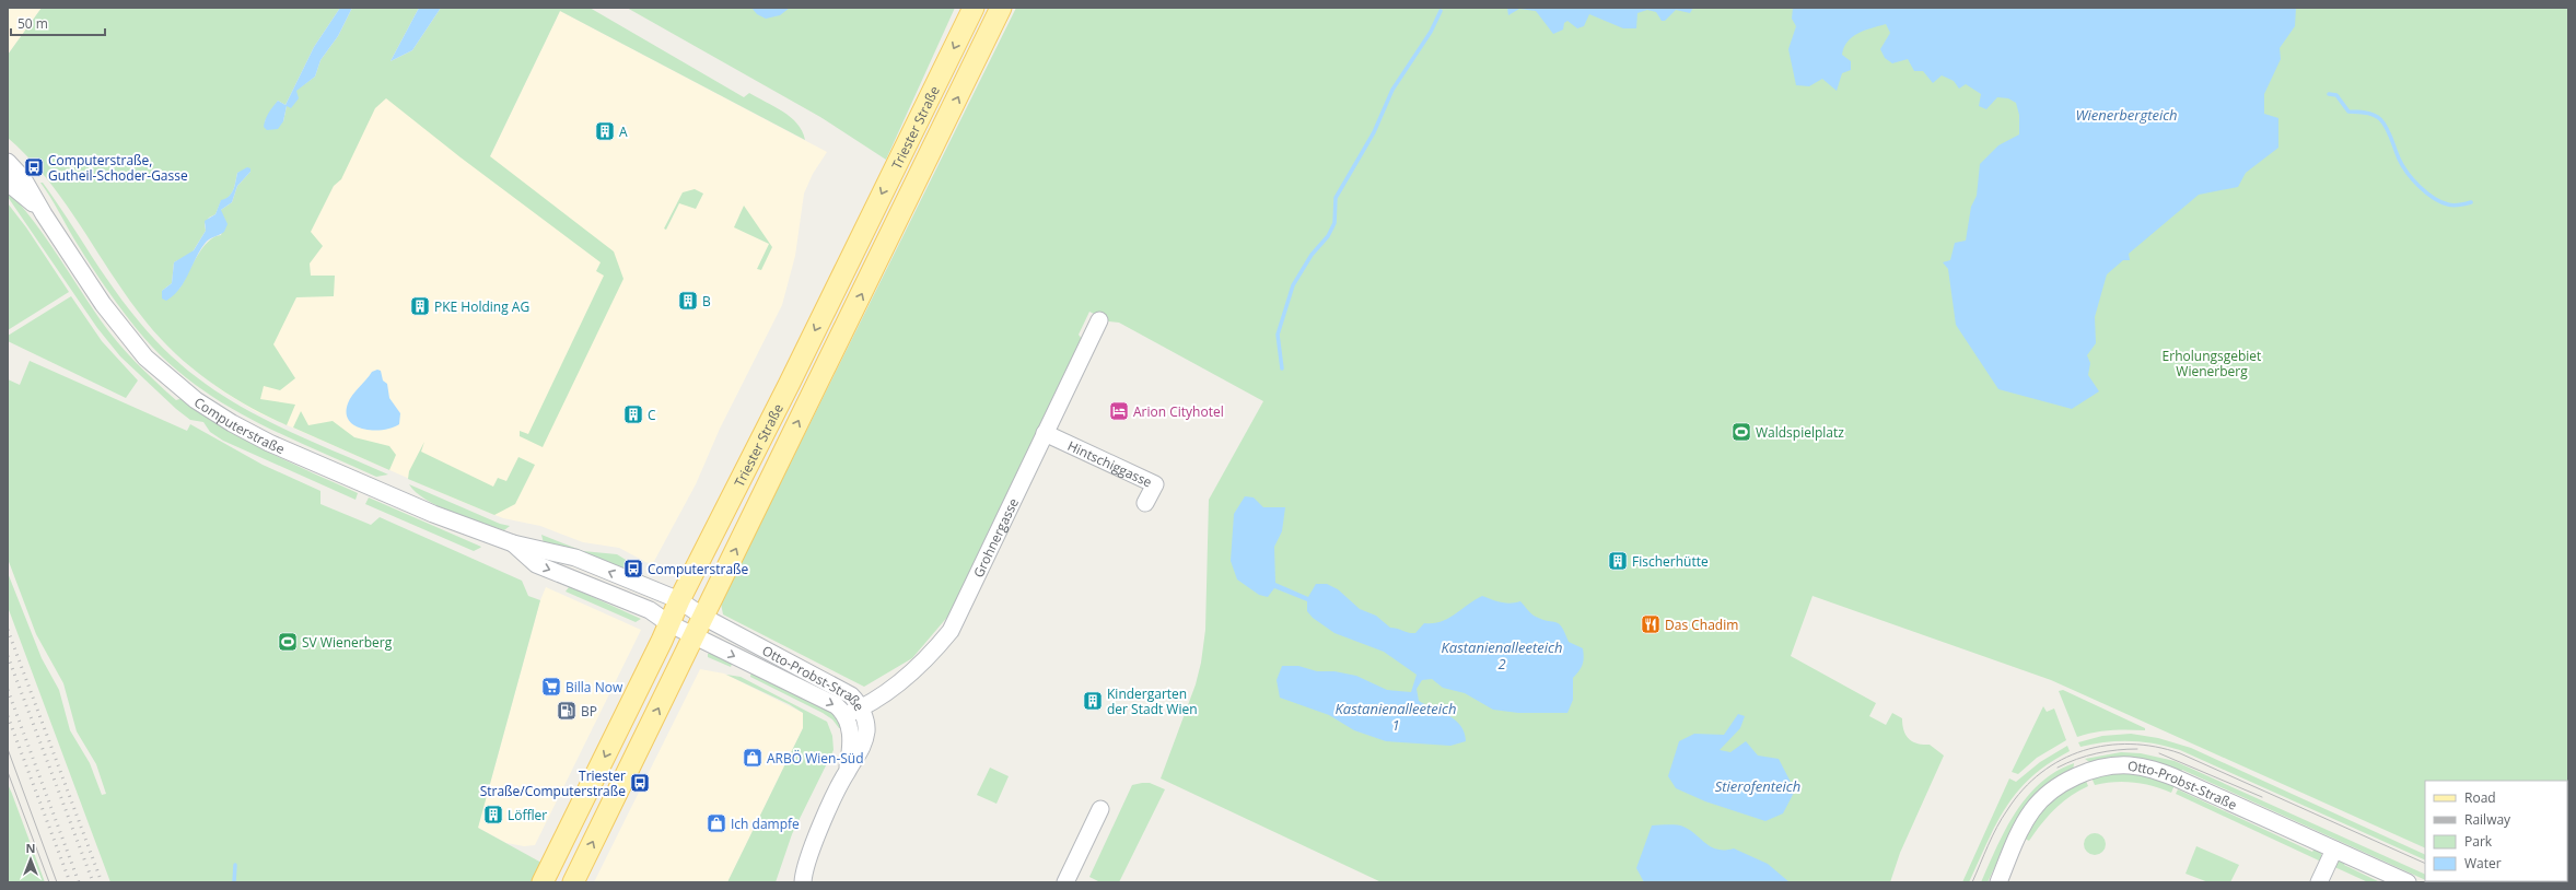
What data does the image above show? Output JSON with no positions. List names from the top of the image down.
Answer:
{
  "streets": {
    "main road": ["Triester Straße"],
    "street": [
      "Computerstraße",
      "Hintschiggasse",
      "Grohnergasse",
      "Otto-Probst-Straße"
    ]
  },
  "crossings": [
    ["Triester Straße", "Computerstraße"],
    ["Triester Straße", "Otto-Probst-Straße"],
    ["Computerstraße", "Otto-Probst-Straße"],
    ["Hintschiggasse", "Grohnergasse"],
    ["Grohnergasse", "Otto-Probst-Straße"]
  ],
  "water": [
    "Wienerbergteich",
    "Kastanienalleeteich 2",
    "Kastanienalleeteich 1",
    "Stierofenteich"
  ],
  "parks": ["Erholungsgebiet Wienerberg"],
  "places": {
    "building": [
      "A",
      "B",
      "PKE Holding AG",
      "C",
      "Fischerhütte",
      "Kindergarten der Stadt Wien",
      "Löffler"
    ],
    "bus stop": ["Computerstraße, Gutheil-Schoder-Gasse", "Computerstraße", "Triester Straße/Computerstraße"],
    "hotel": ["Arion Cityhotel"],
    "sports": ["Waldspielplatz", "SV Wienerberg"],
    "restaurant": ["Das Chadim"],
    "supermarket": ["Billa Now"],
    "fuel station": ["BP"],
    "shop": ["ARBÖ Wien-Süd", "Ich dampfe"]
  },
  "legend": [
    "Road",
    "Railway",
    "Park",
    "Water"
  ],
  "scale_bar": "50 m",
  "north": "top"
}
